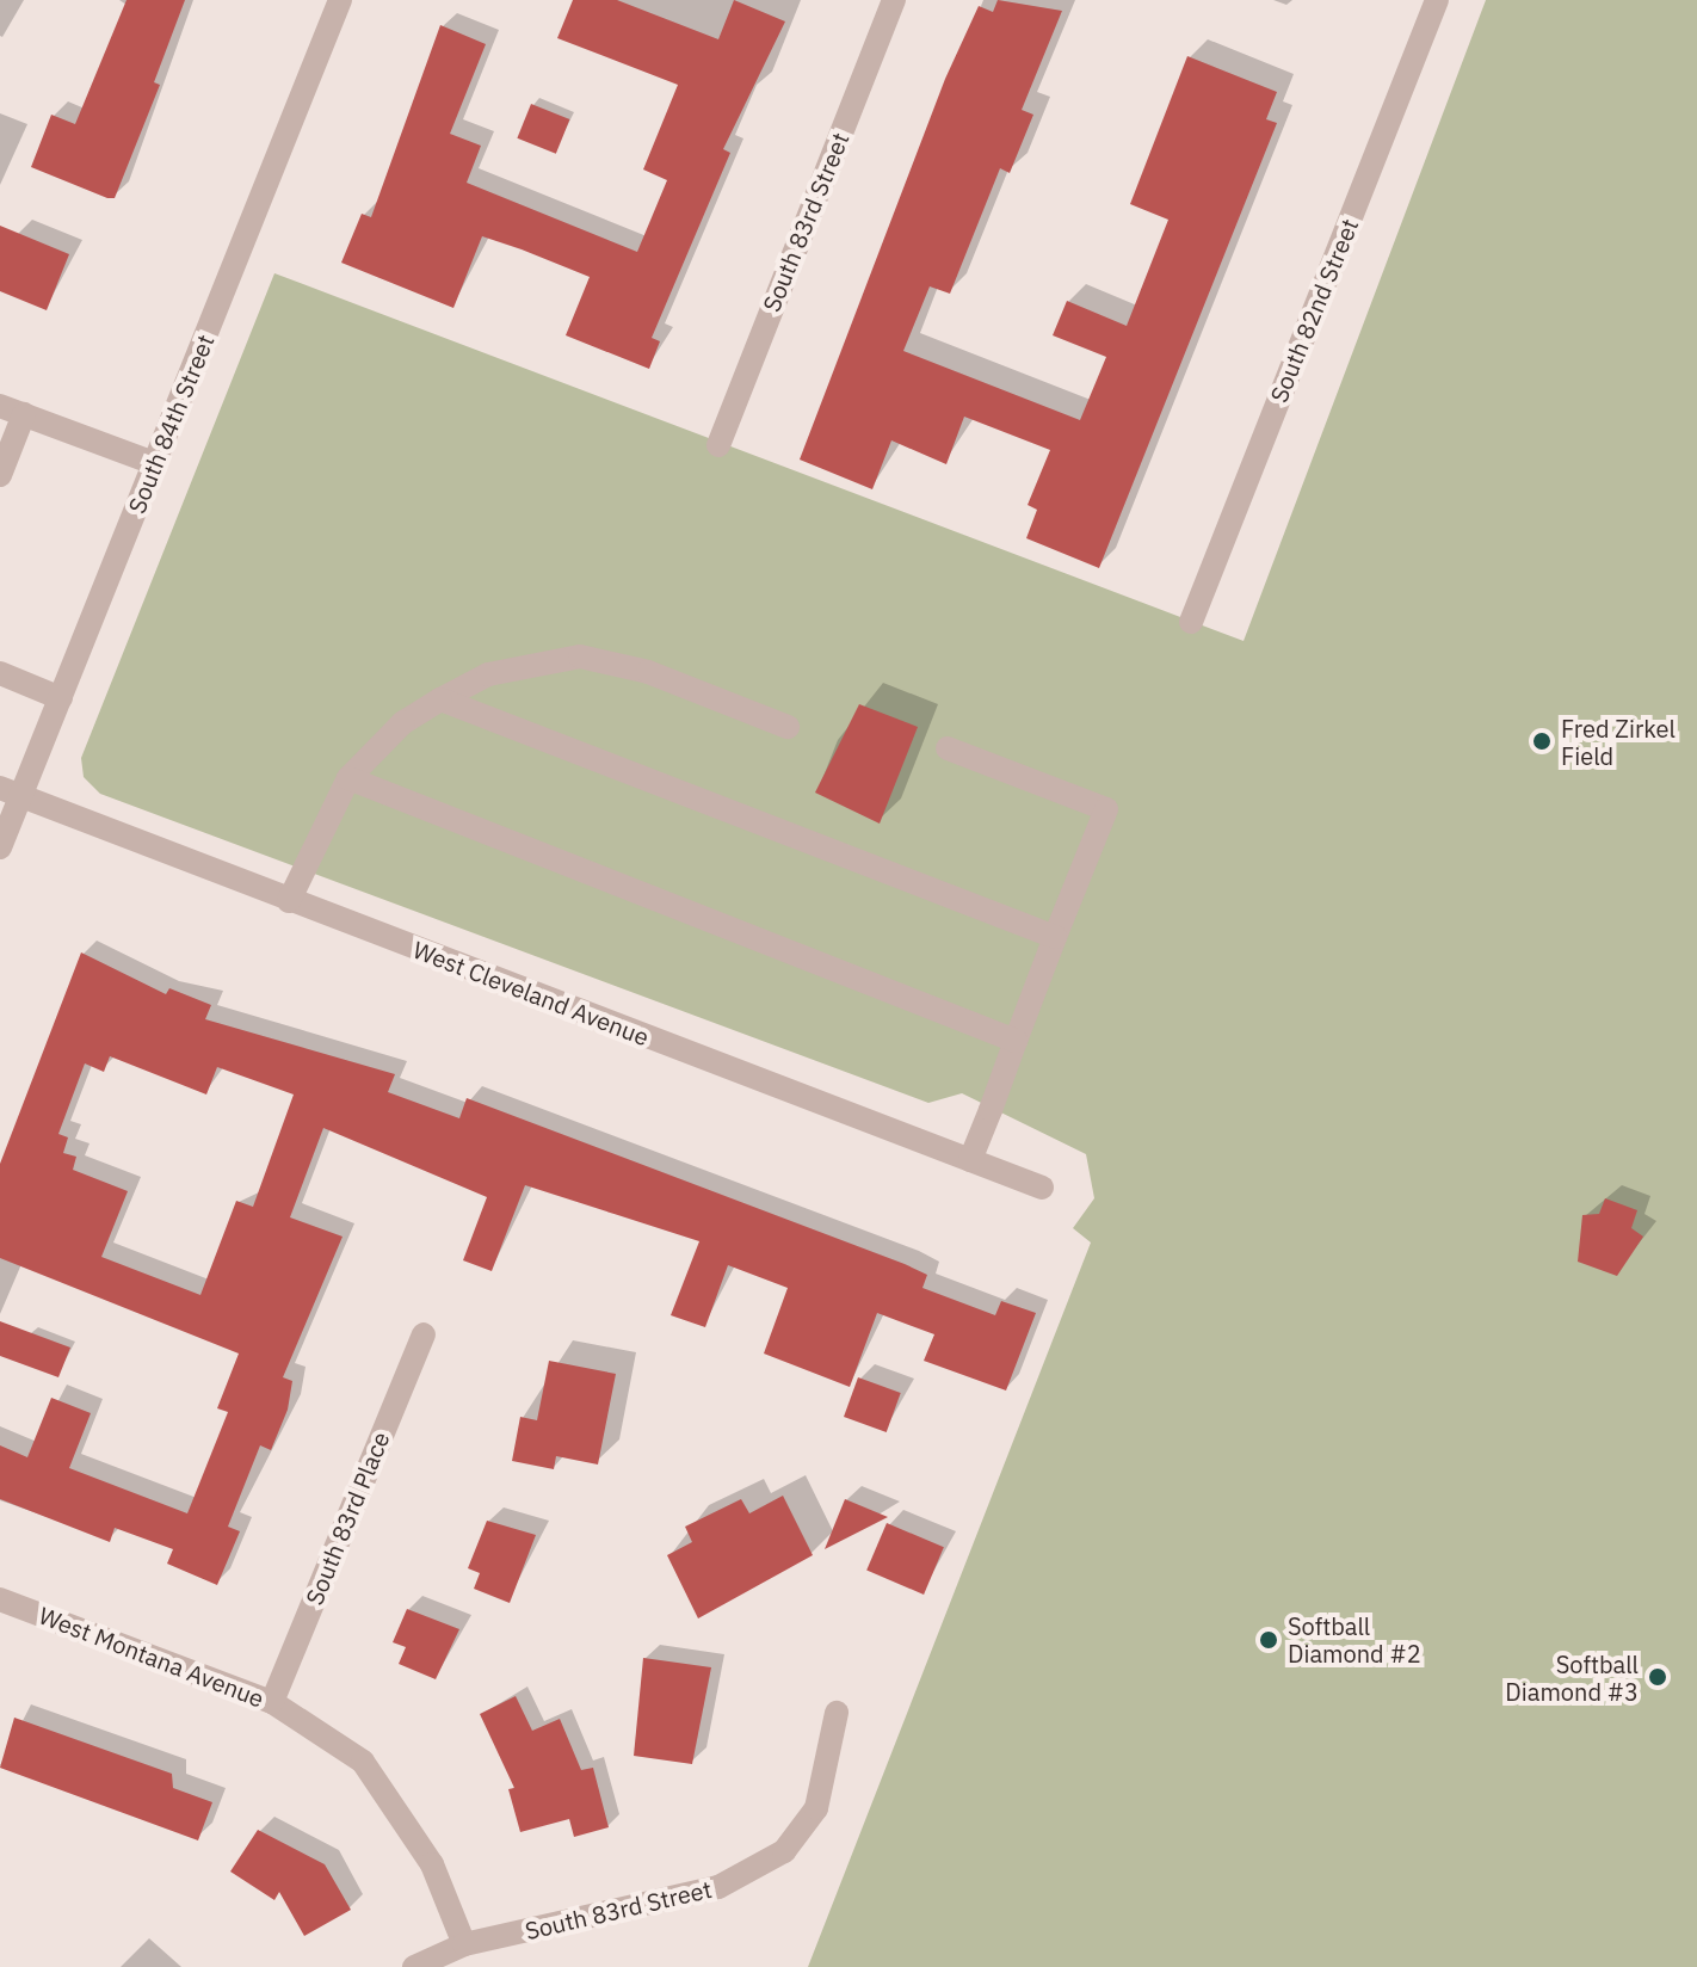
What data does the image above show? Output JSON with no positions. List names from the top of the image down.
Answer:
{
  "streets": {
    "street": [
      "South 83rd Street",
      "South 82nd Street",
      "South 84th Street",
      "West Cleveland Avenue",
      "South 83rd Place",
      "West Montana Avenue"
    ]
  },
  "crossings": [
    ["South 83rd Street", "West Montana Avenue"],
    ["South 84th Street", "West Cleveland Avenue"],
    ["South 83rd Place", "West Montana Avenue"]
  ],
  "places": ["Fred Zirkel Field", "Softball Diamond #2", "Softball Diamond #3"]
}
